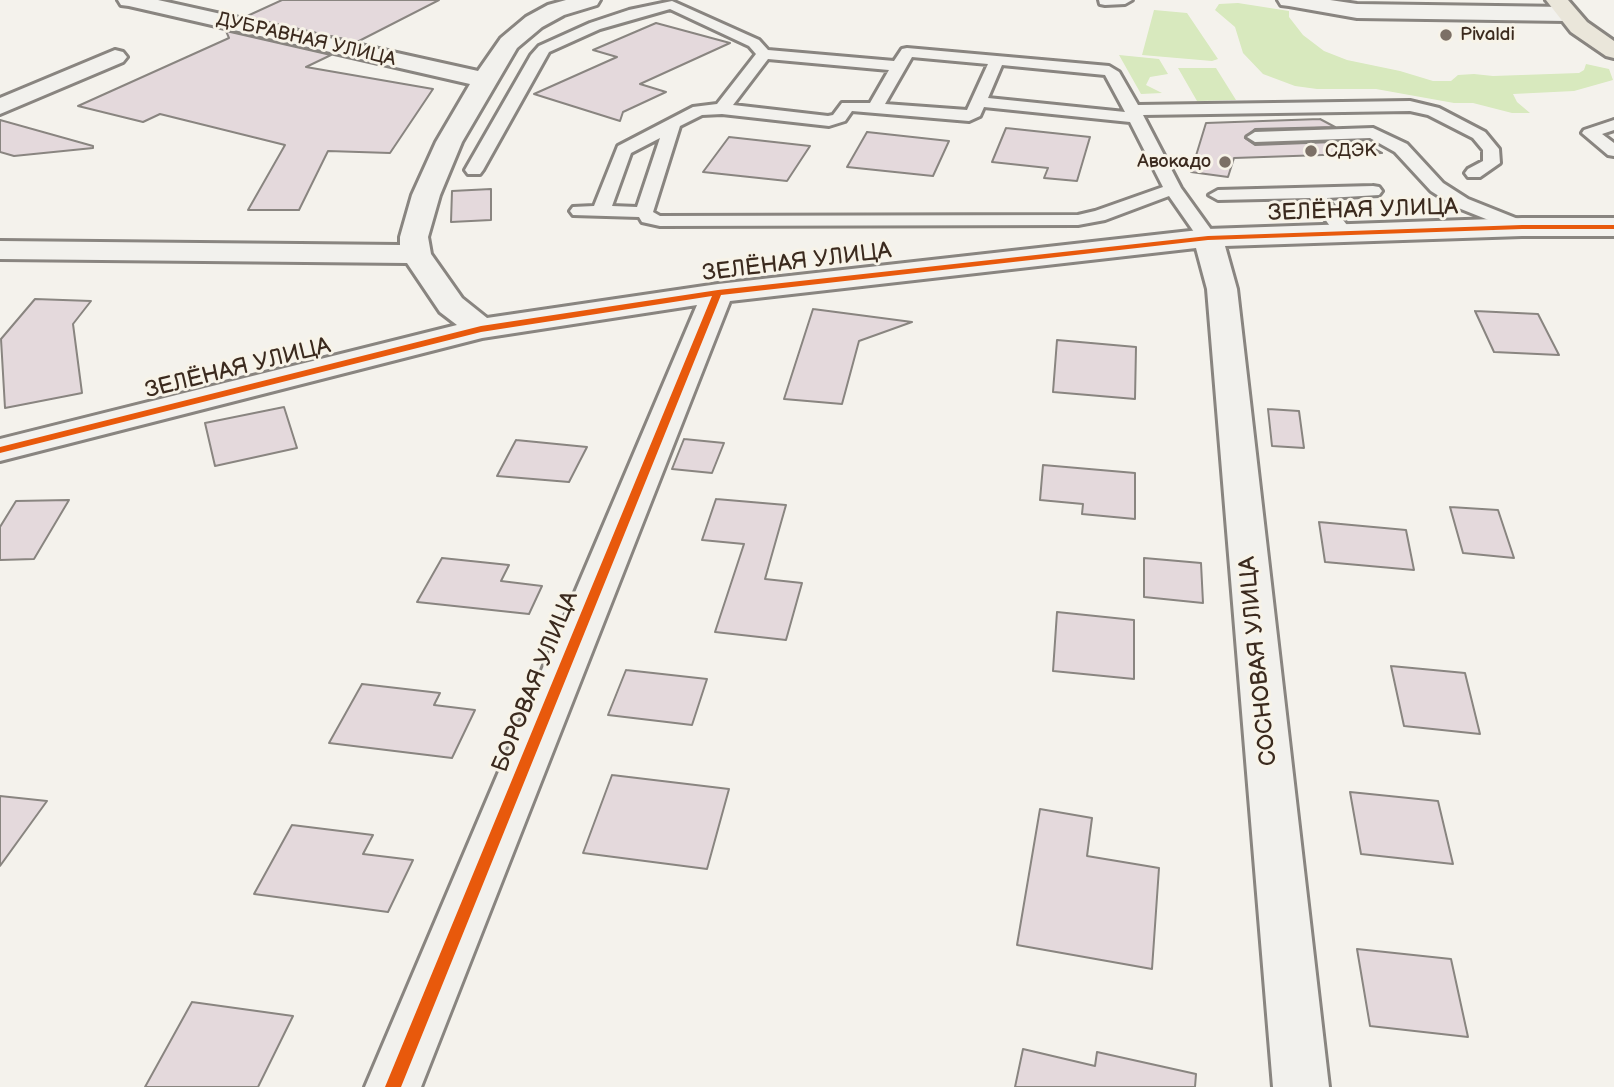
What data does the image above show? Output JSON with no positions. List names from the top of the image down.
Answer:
{
  "streets": {
    "street": [
      "ДУБРАВНАЯ УЛИЦА",
      "ЗЕЛЁНАЯ УЛИЦА",
      "СОСНОВАЯ УЛИЦА",
      "БОРОВАЯ УЛИЦА"
    ]
  },
  "crossings": [
    ["ЗЕЛЁНАЯ УЛИЦА", "СОСНОВАЯ УЛИЦА"],
    ["ЗЕЛЁНАЯ УЛИЦА", "БОРОВАЯ УЛИЦА"]
  ],
  "places": ["Pivaldi", "СДЭК", "Авокадо"]
}
